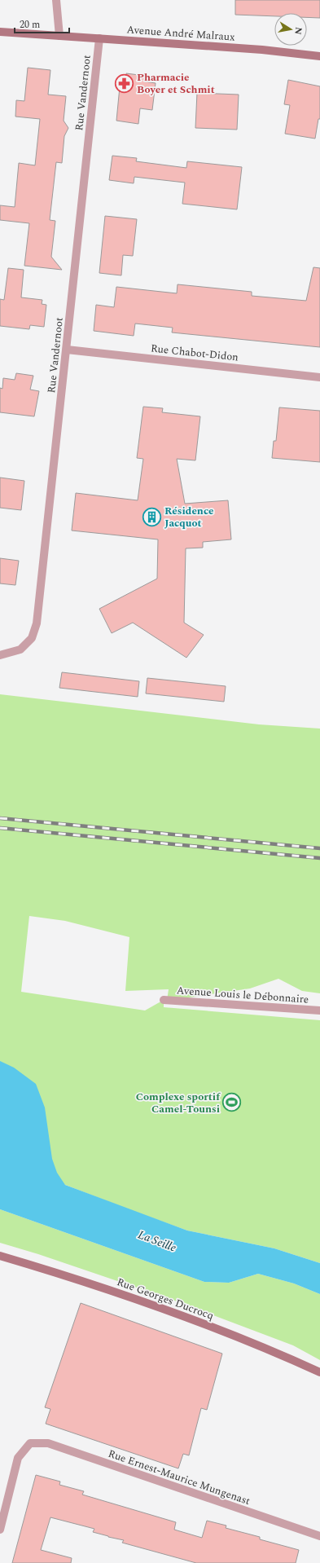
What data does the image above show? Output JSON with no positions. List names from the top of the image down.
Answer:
{
  "streets": {
    "street": [
      "Avenue André Malraux",
      "Rue Vandernoot",
      "Rue Chabot-Didon",
      "Avenue Louis le Débonnaire",
      "Rue Georges Ducrocq",
      "Rue Ernest-Maurice Mungenast"
    ]
  },
  "crossings": [
    ["Avenue André Malraux", "Rue Vandernoot"],
    ["Rue Vandernoot", "Rue Chabot-Didon"]
  ],
  "water": ["La Seille"],
  "places": {
    "pharmacy": ["Pharmacie Boyer et Schmit"],
    "building": ["Résidence Jacquot"],
    "sports": ["Complexe sportif Camel-Tounsi"]
  },
  "scale_bar": "20 m",
  "north": "right"
}
